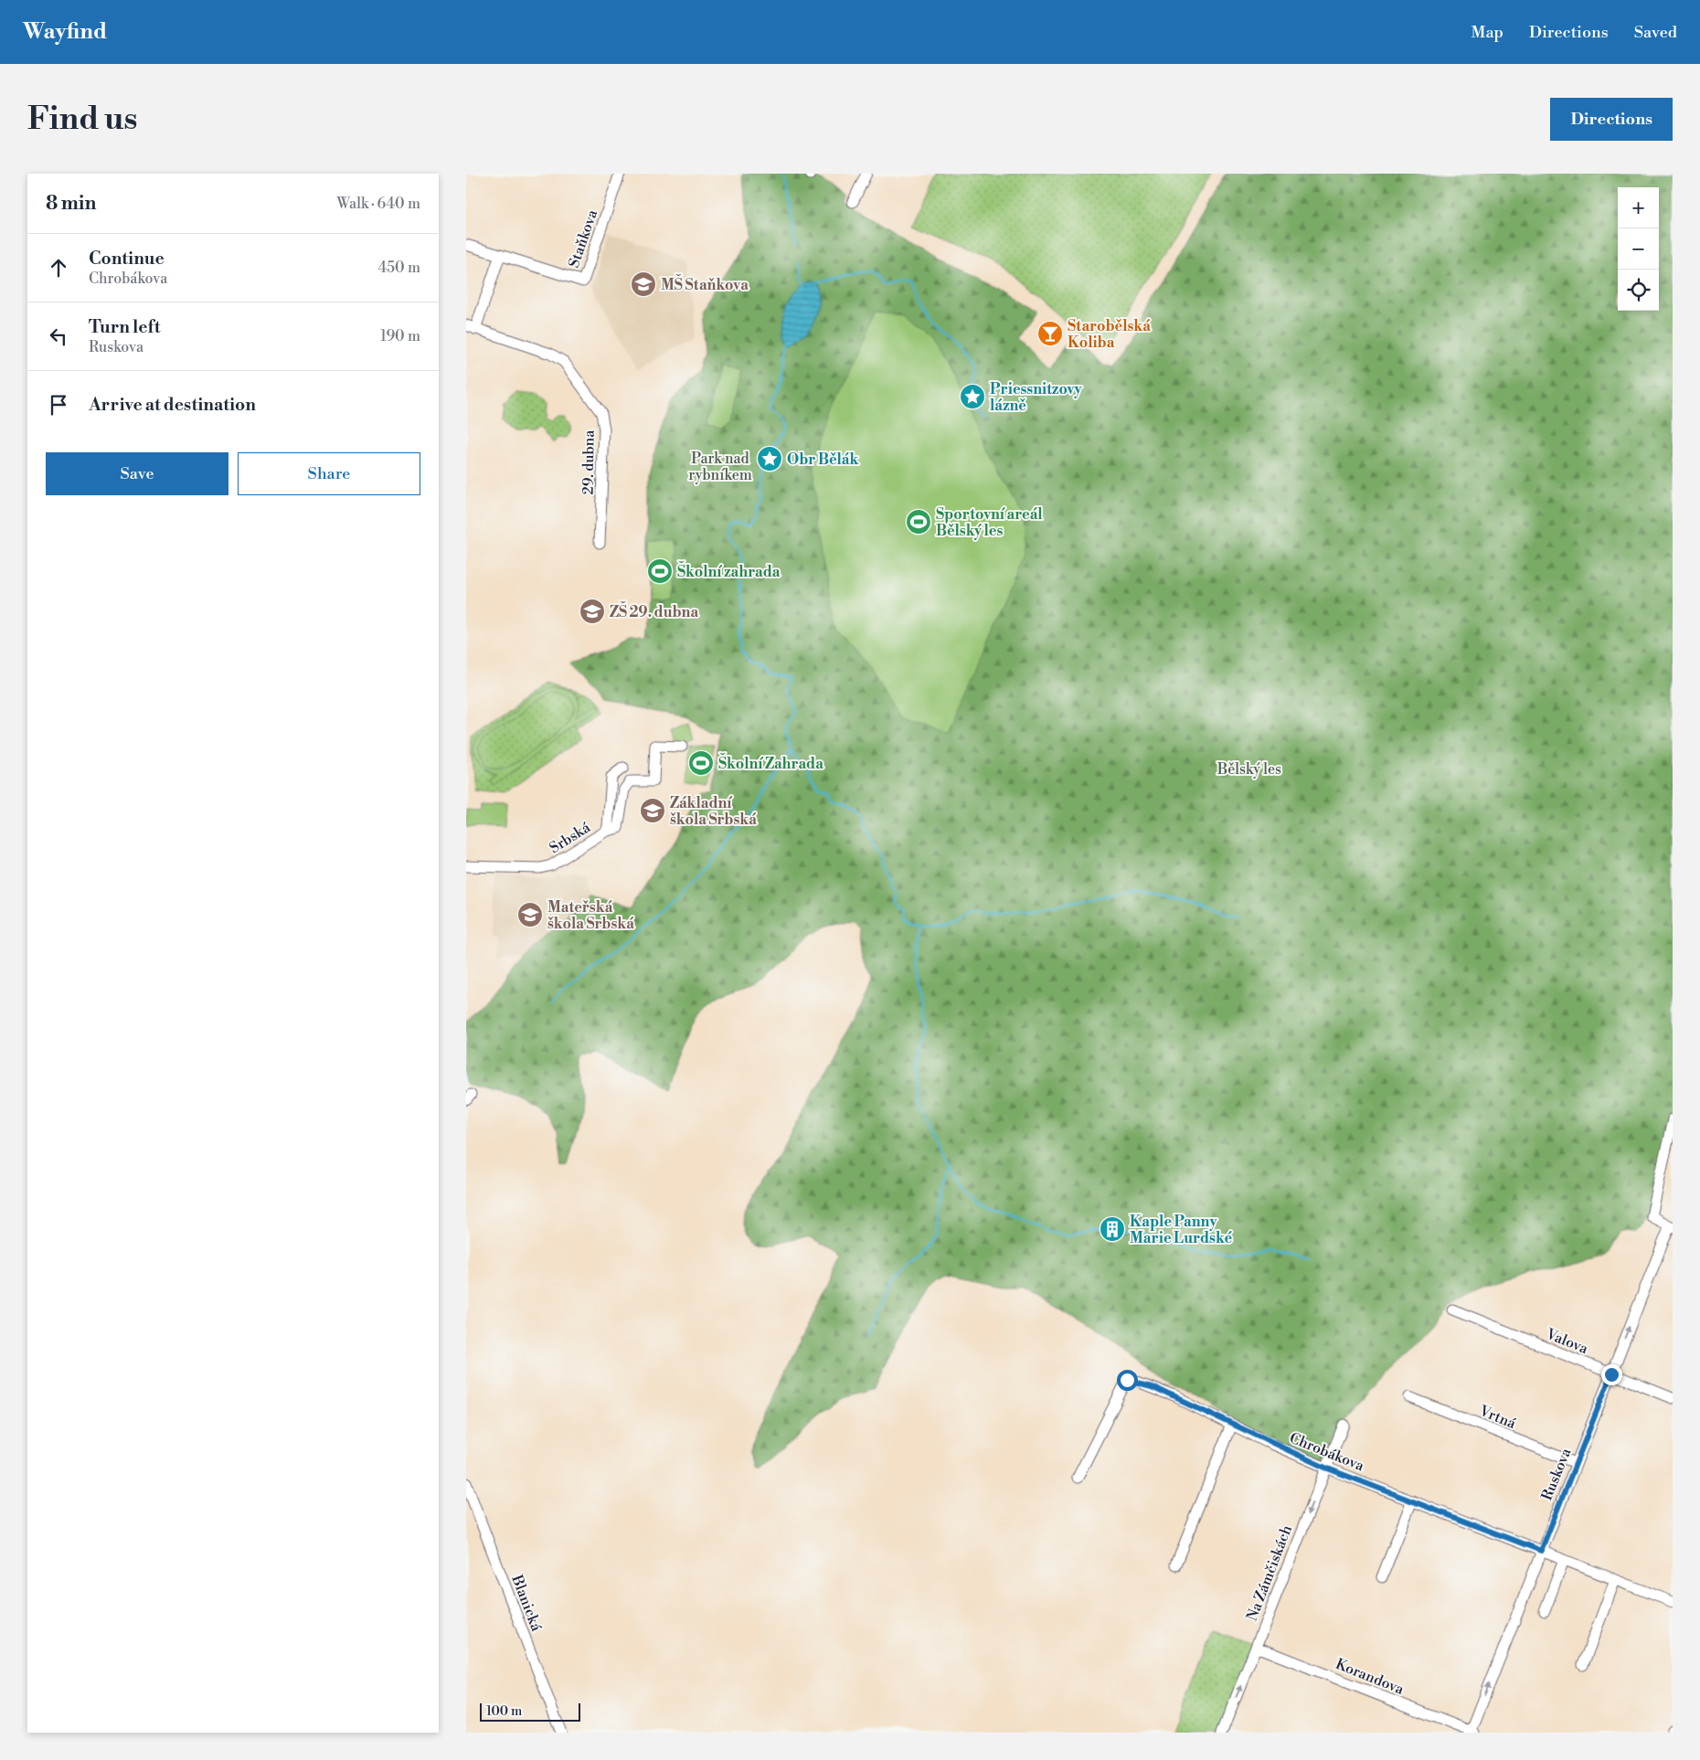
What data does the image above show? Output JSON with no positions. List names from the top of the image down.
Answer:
{
  "streets": {
    "street": [
      "Staňkova",
      "29. dubna",
      "Srbská",
      "Valova",
      "Vrtná",
      "Chrobákova",
      "Ruskova",
      "Na Zámčiskách",
      "Blanická",
      "Korandova"
    ]
  },
  "crossings": [
    ["Valova", "Ruskova"],
    ["Vrtná", "Ruskova"],
    ["Chrobákova", "Ruskova"],
    ["Chrobákova", "Na Zámčiskách"],
    ["Ruskova", "Korandova"],
    ["Na Zámčiskách", "Korandova"]
  ],
  "parks": ["Park nad rybníkem", "Bělský les"],
  "places": {
    "school or university": [
      "MŠ Staňkova",
      "ZŠ 29. dubna",
      "Základní škola Srbská",
      "Mateřská škola Srbská"
    ],
    "bar": ["Starobělská Koliba"],
    "place": ["Priessnitzovy lázně", "Obr Bělák"],
    "sports": ["Sportovní areál Bělský les", "Školní zahrada", "Školní Zahrada"],
    "building": ["Kaple Panny Marie Lurdské"]
  },
  "scale_bar": "100 m",
  "page": {
    "header": "Wayfind",
    "nav": ["Map", "Directions", "Saved"],
    "buttons": [
      "Directions",
      ["Save", "Share"]
    ],
    "title": "Find us",
    "heading": ["8 min", "Walk · 640 m"],
    "map_buttons": ["+", "−"],
    "list": [
      ["Continue", "Chrobákova", "450 m"],
      ["Turn left", "Ruskova", "190 m"],
      "Arrive at destination"
    ],
    "scale": "100 m"
  }
}
